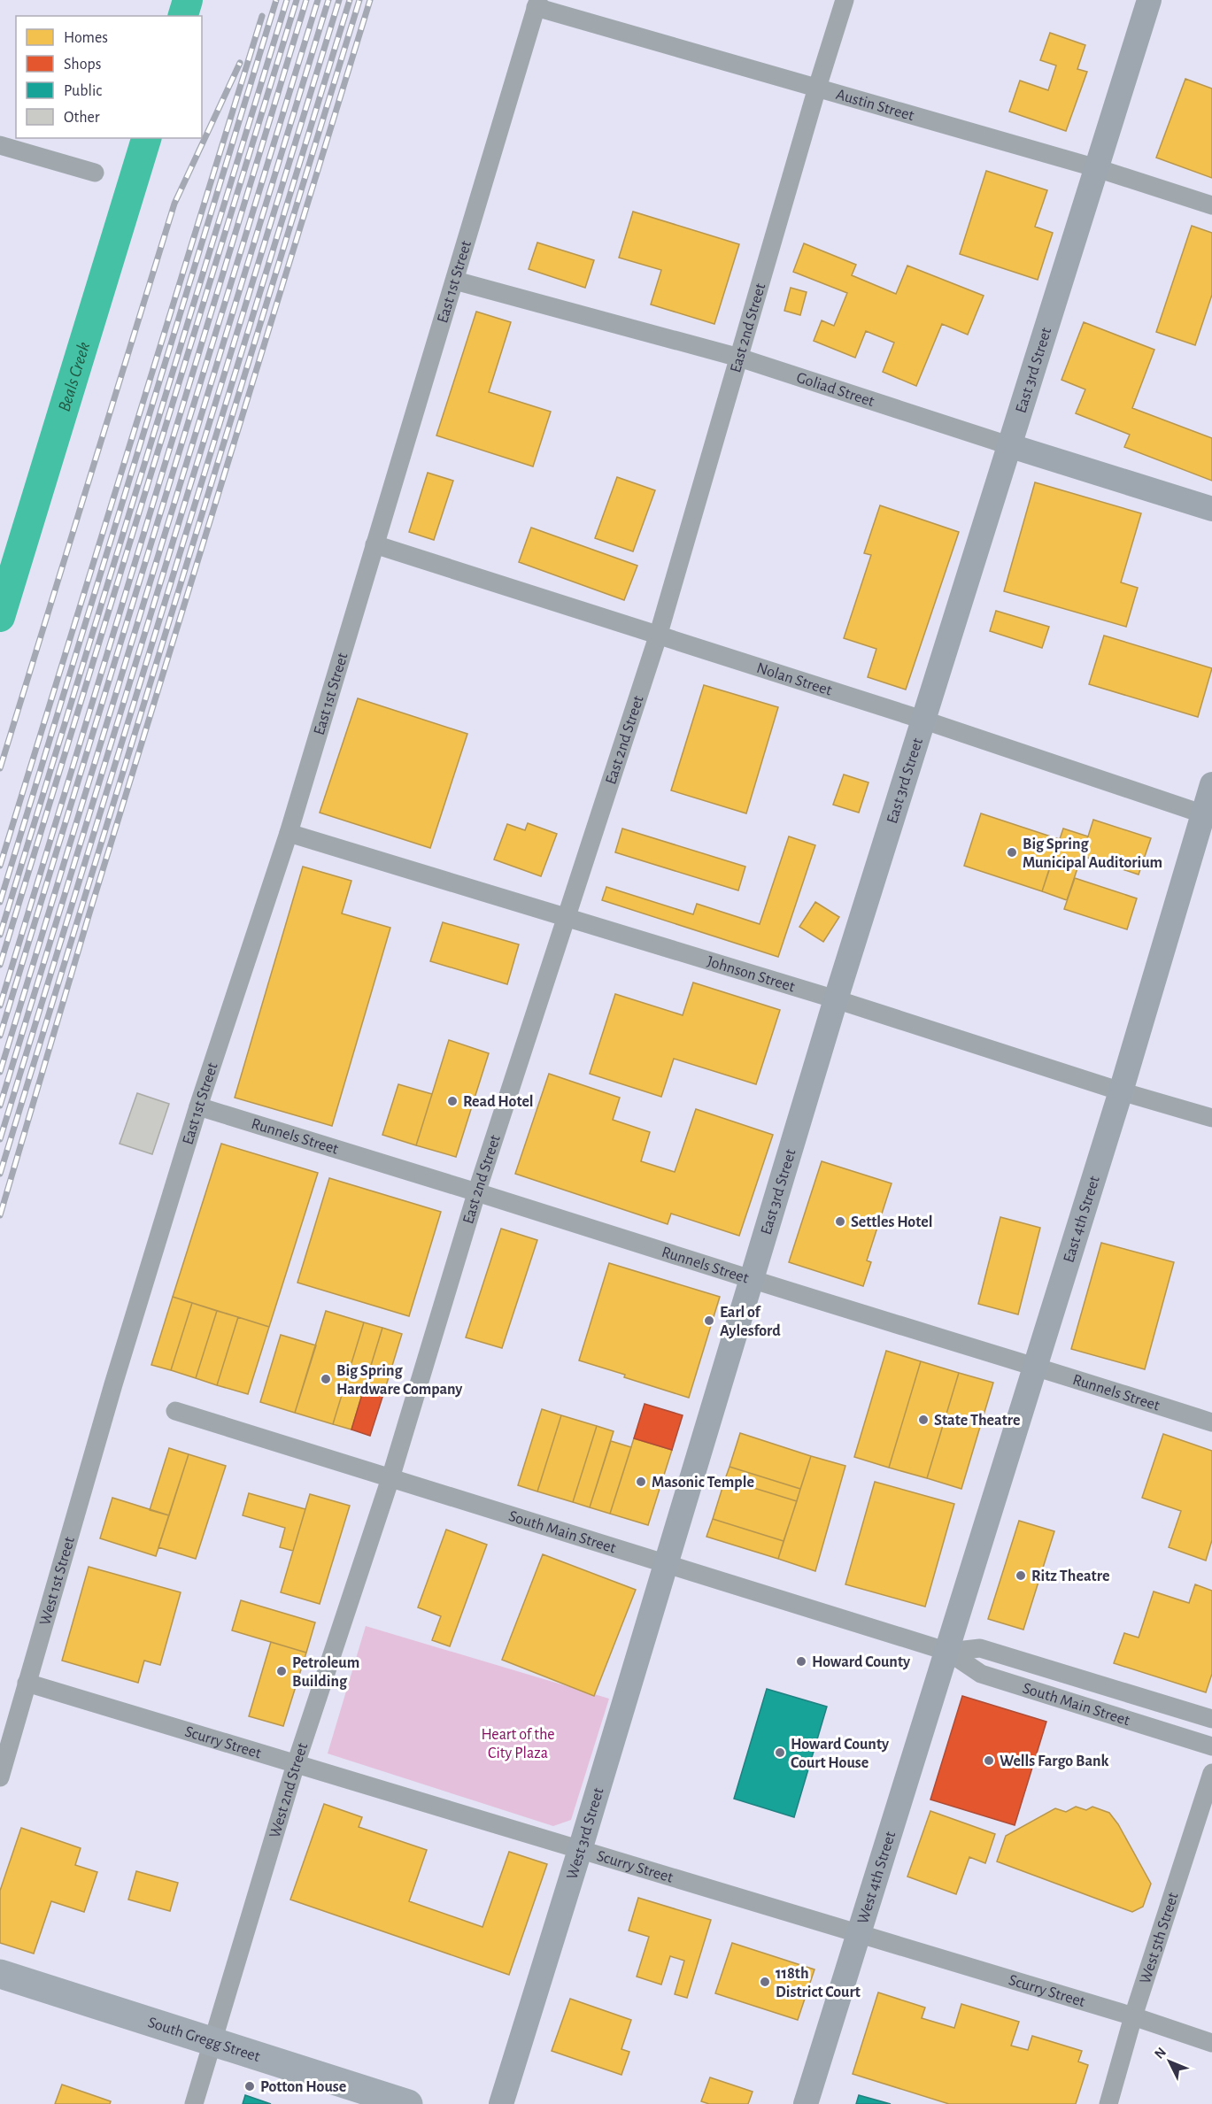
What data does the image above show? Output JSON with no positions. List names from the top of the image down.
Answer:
{
  "streets": {
    "main road": [
      "East 3rd Street",
      "Goliad Street",
      "East 4th Street",
      "West 3rd Street",
      "West 4th Street",
      "South Gregg Street"
    ],
    "street": [
      "Austin Street",
      "East 1st Street",
      "East 2nd Street",
      "Nolan Street",
      "Johnson Street",
      "Runnels Street",
      "South Main Street",
      "West 1st Street",
      "Scurry Street",
      "West 2nd Street",
      "West 5th Street"
    ]
  },
  "crossings": [
    ["Austin Street", "East 1st Street"],
    ["Austin Street", "East 2nd Street"],
    ["Austin Street", "East 3rd Street"],
    ["East 1st Street", "Goliad Street"],
    ["East 1st Street", "Nolan Street"],
    ["East 1st Street", "Johnson Street"],
    ["East 1st Street", "Runnels Street"],
    ["East 1st Street", "West 1st Street"],
    ["East 2nd Street", "Goliad Street"],
    ["East 2nd Street", "Nolan Street"],
    ["East 2nd Street", "Johnson Street"],
    ["East 2nd Street", "Runnels Street"],
    ["East 2nd Street", "South Main Street"],
    ["East 2nd Street", "West 2nd Street"],
    ["East 3rd Street", "Goliad Street"],
    ["East 3rd Street", "Nolan Street"],
    ["East 3rd Street", "Johnson Street"],
    ["East 3rd Street", "Runnels Street"],
    ["East 3rd Street", "South Main Street"],
    ["East 3rd Street", "West 3rd Street"],
    ["Nolan Street", "East 4th Street"],
    ["Johnson Street", "East 4th Street"],
    ["Runnels Street", "East 4th Street"],
    ["East 4th Street", "South Main Street"],
    ["East 4th Street", "West 4th Street"],
    ["South Main Street", "West 2nd Street"],
    ["South Main Street", "West 3rd Street"],
    ["South Main Street", "West 4th Street"],
    ["West 1st Street", "Scurry Street"],
    ["Scurry Street", "West 2nd Street"],
    ["Scurry Street", "West 3rd Street"],
    ["Scurry Street", "West 4th Street"],
    ["Scurry Street", "West 5th Street"],
    ["West 2nd Street", "South Gregg Street"]
  ],
  "water": ["Beals Creek"],
  "parks": ["Heart of the City Plaza"],
  "places": [
    "Big Spring Municipal Auditorium",
    "Read Hotel",
    "Settles Hotel",
    "Earl of Aylesford",
    "Big Spring Hardware Company",
    "State Theatre",
    "Masonic Temple",
    "Ritz Theatre",
    "Howard County",
    "Petroleum Building",
    "Howard County Court House",
    "Wells Fargo Bank",
    "118th District Court",
    "Potton House"
  ],
  "legend": [
    "Homes",
    "Shops",
    "Public",
    "Other"
  ],
  "north": "top left"
}
